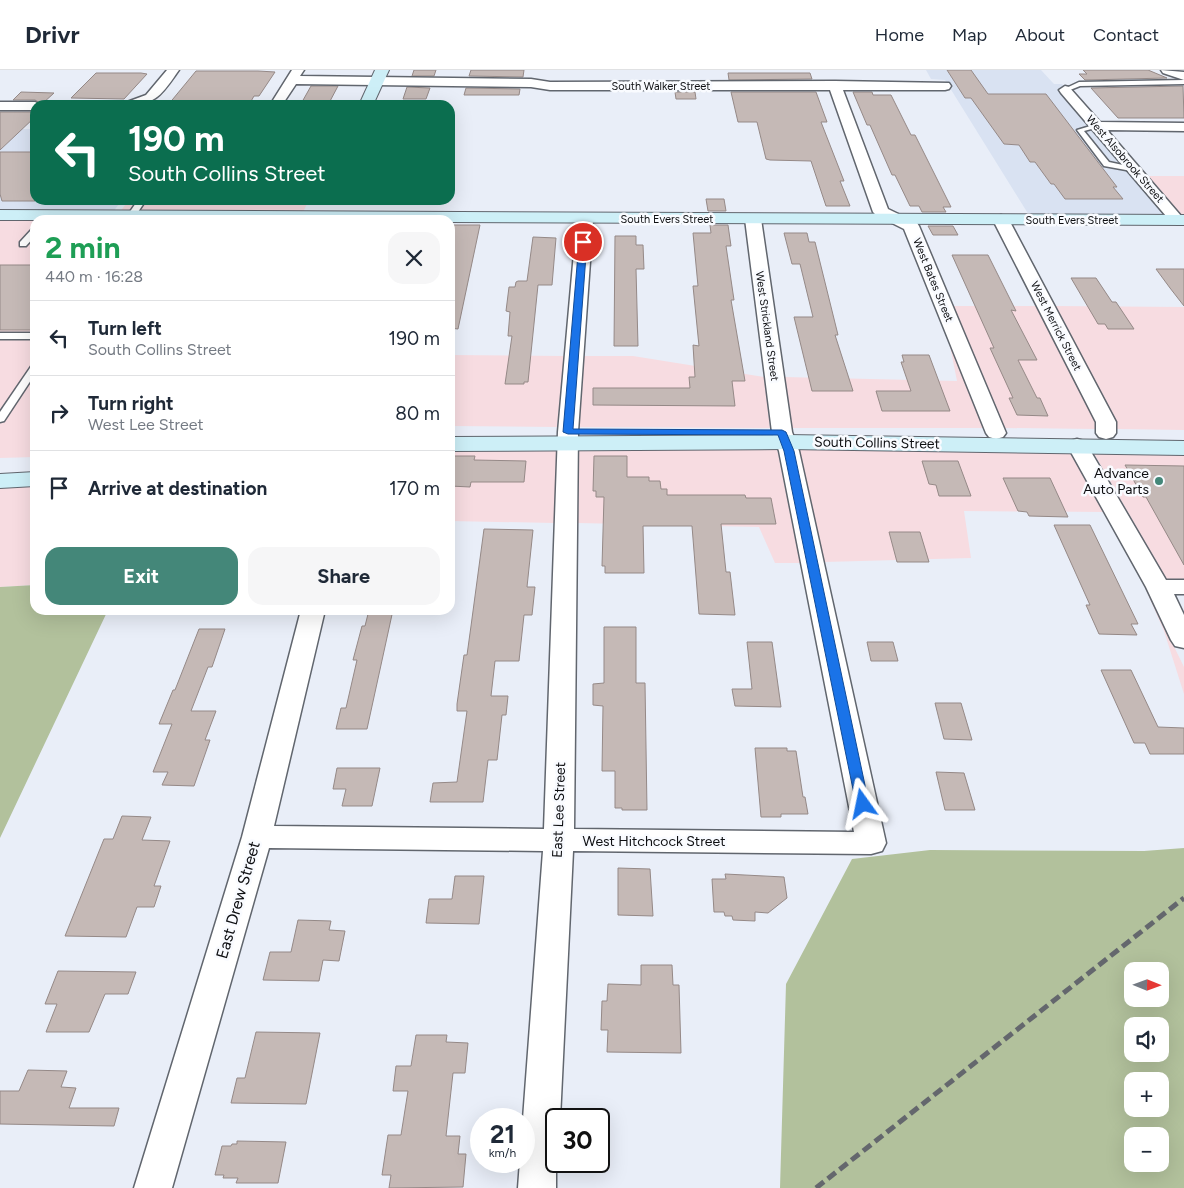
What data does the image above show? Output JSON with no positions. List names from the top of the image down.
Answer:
{
  "streets": {
    "street": [
      "South Walker Street",
      "West Alsobrook Street",
      "South Evers Street",
      "West Bates Street",
      "West Strickland Street",
      "West Merrick Street",
      "South Collins Street",
      "East Lee Street",
      "West Hitchcock Street",
      "East Drew Street"
    ]
  },
  "crossings": [
    ["South Walker Street", "West Bates Street"],
    ["West Alsobrook Street", "South Evers Street"],
    ["South Evers Street", "West Bates Street"],
    ["South Evers Street", "West Strickland Street"],
    ["South Evers Street", "West Merrick Street"],
    ["South Evers Street", "East Lee Street"],
    ["West Bates Street", "South Collins Street"],
    ["West Strickland Street", "South Collins Street"],
    ["West Strickland Street", "West Hitchcock Street"],
    ["West Merrick Street", "South Collins Street"],
    ["South Collins Street", "East Lee Street"],
    ["East Lee Street", "West Hitchcock Street"],
    ["West Hitchcock Street", "East Drew Street"]
  ],
  "places": ["Advance Auto Parts"],
  "north": "right",
  "page": {
    "header": "Drivr",
    "nav": [
      "Home",
      "Map",
      "About",
      "Contact"
    ],
    "turn": ["190 m", "South Collins Street"],
    "heading": ["2 min", "440 m · 16:28"],
    "list": [
      {
        "name": "Turn left",
        "note": "South Collins Street",
        "value": "190 m"
      },
      {
        "name": "Turn right",
        "note": "West Lee Street",
        "value": "80 m"
      },
      {
        "name": "Arrive at destination",
        "value": "170 m"
      }
    ],
    "buttons": ["Exit", "Share"],
    "map_buttons": ["+", "−"],
    "speed": "21 km/h",
    "limit": "30"
  }
}
